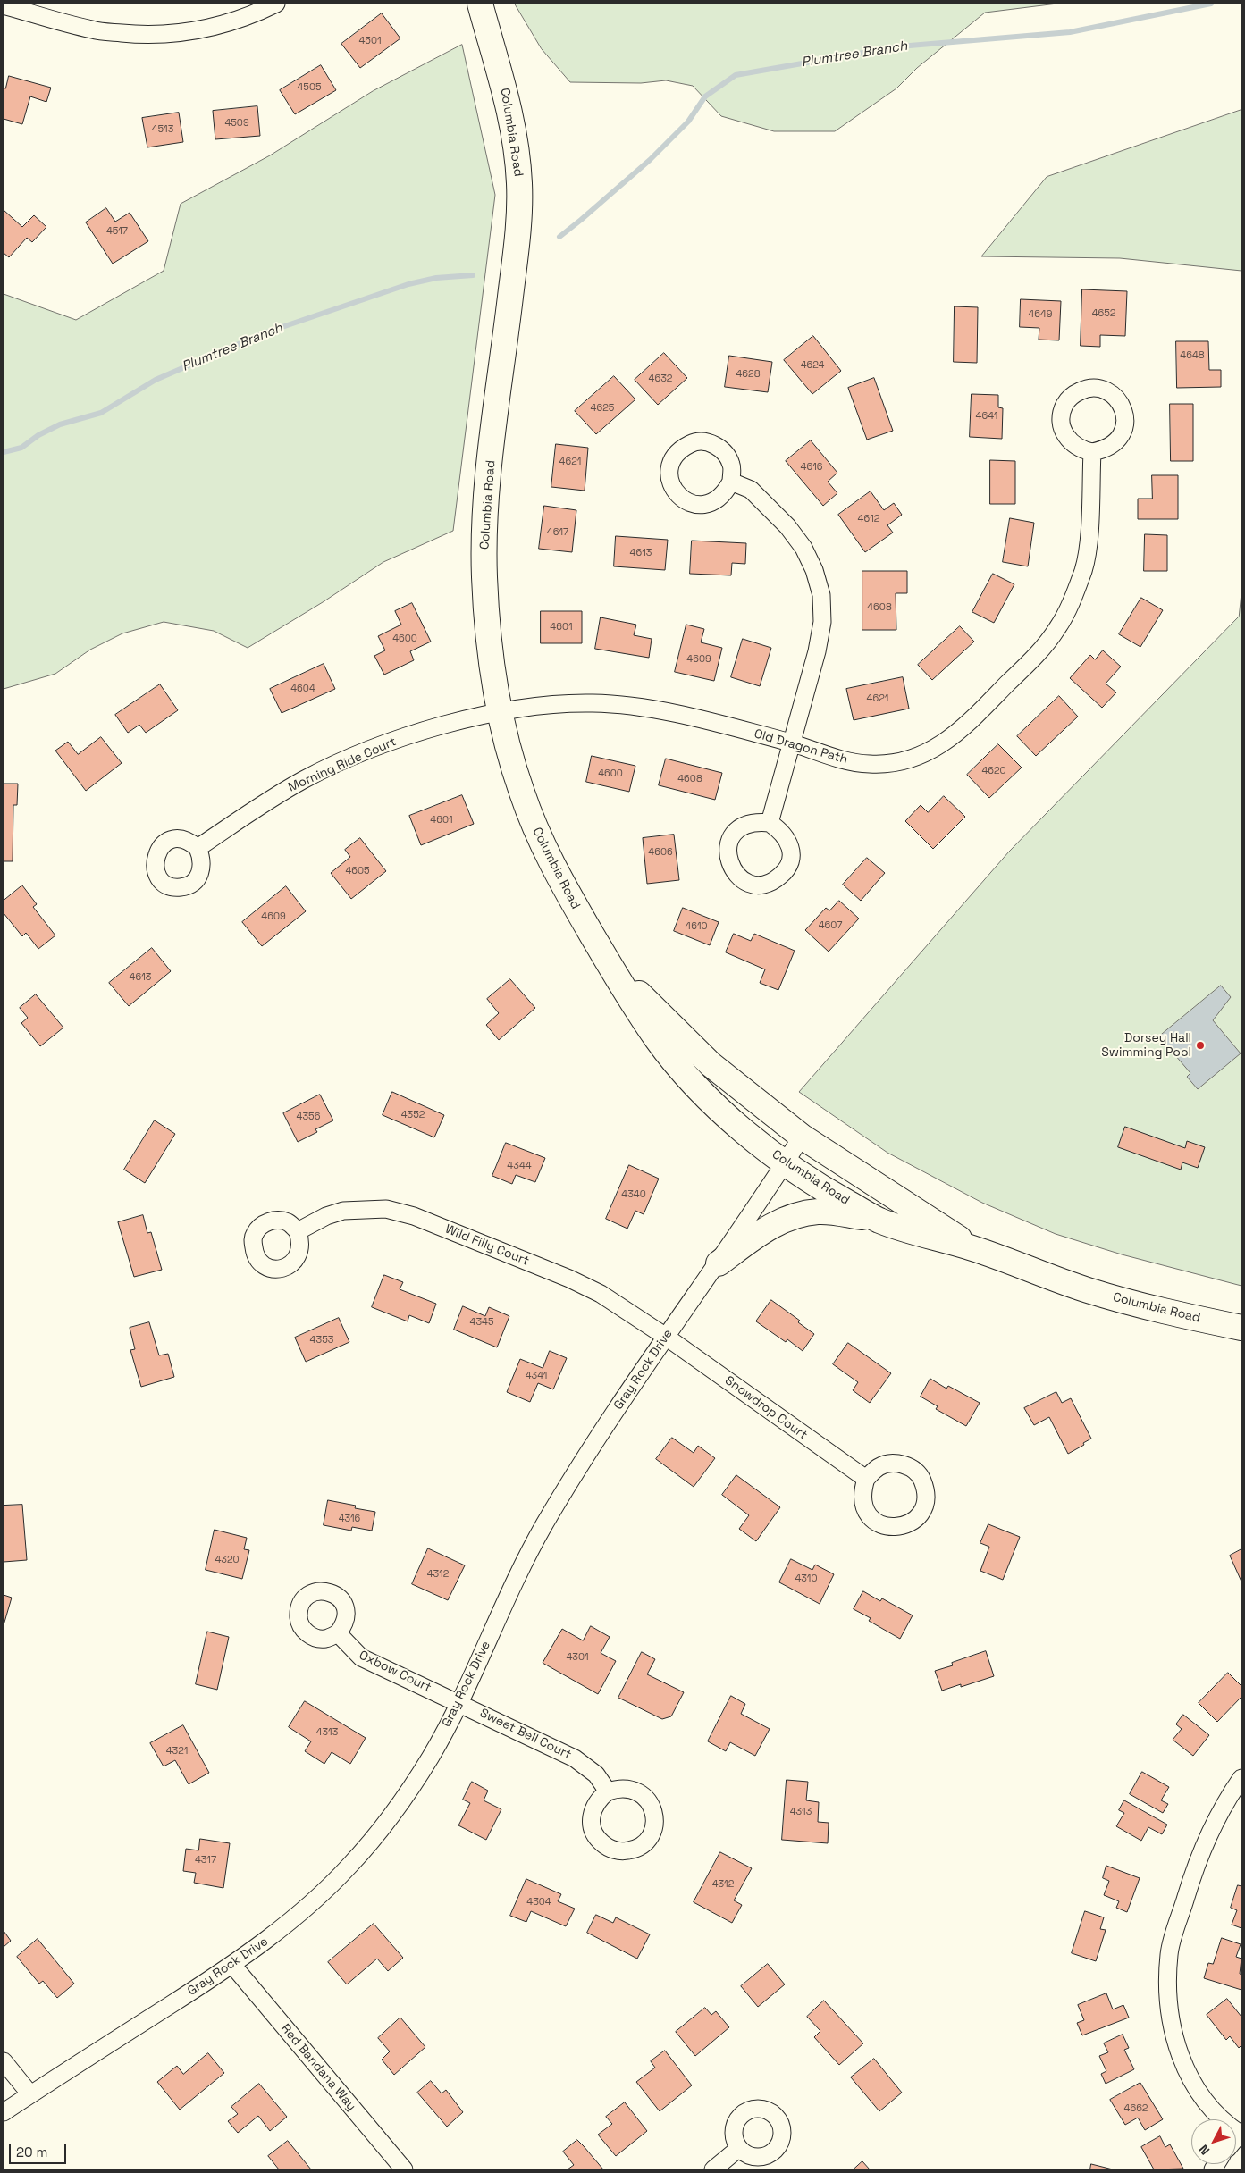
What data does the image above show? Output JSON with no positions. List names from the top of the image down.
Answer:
{
  "streets": {
    "street": [
      "Columbia Road",
      "Old Dragon Path",
      "Morning Ride Court",
      "Wild Filly Court",
      "Gray Rock Drive",
      "Snowdrop Court",
      "Oxbow Court",
      "Sweet Bell Court",
      "Red Bandana Way"
    ]
  },
  "crossings": [
    ["Columbia Road", "Old Dragon Path"],
    ["Columbia Road", "Morning Ride Court"],
    ["Columbia Road", "Gray Rock Drive"],
    ["Old Dragon Path", "Morning Ride Court"],
    ["Wild Filly Court", "Gray Rock Drive"],
    ["Wild Filly Court", "Snowdrop Court"],
    ["Gray Rock Drive", "Snowdrop Court"],
    ["Gray Rock Drive", "Oxbow Court"],
    ["Gray Rock Drive", "Sweet Bell Court"],
    ["Gray Rock Drive", "Red Bandana Way"],
    ["Oxbow Court", "Sweet Bell Court"]
  ],
  "water": ["Plumtree Branch"],
  "places": ["Dorsey Hall Swimming Pool"],
  "house_numbers": [
    "4501",
    "4505",
    "4509",
    "4513",
    "4517",
    "4652",
    "4649",
    "4648",
    "4624",
    "4628",
    "4632",
    "4625",
    "4641",
    "4621",
    "4616",
    "4612",
    "4617",
    "4613",
    "4608",
    "4601",
    "4600",
    "4609",
    "4604",
    "4621",
    "4620",
    "4600",
    "4608",
    "4601",
    "4606",
    "4605",
    "4609",
    "4607",
    "4610",
    "4613",
    "4352",
    "4356",
    "4344",
    "4340",
    "4345",
    "4353",
    "4341",
    "4316",
    "4320",
    "4312",
    "4310",
    "4301",
    "4313",
    "4321",
    "4313",
    "4317",
    "4312",
    "4304",
    "4662"
  ],
  "scale_bar": "20 m",
  "north": "bottom left"
}
